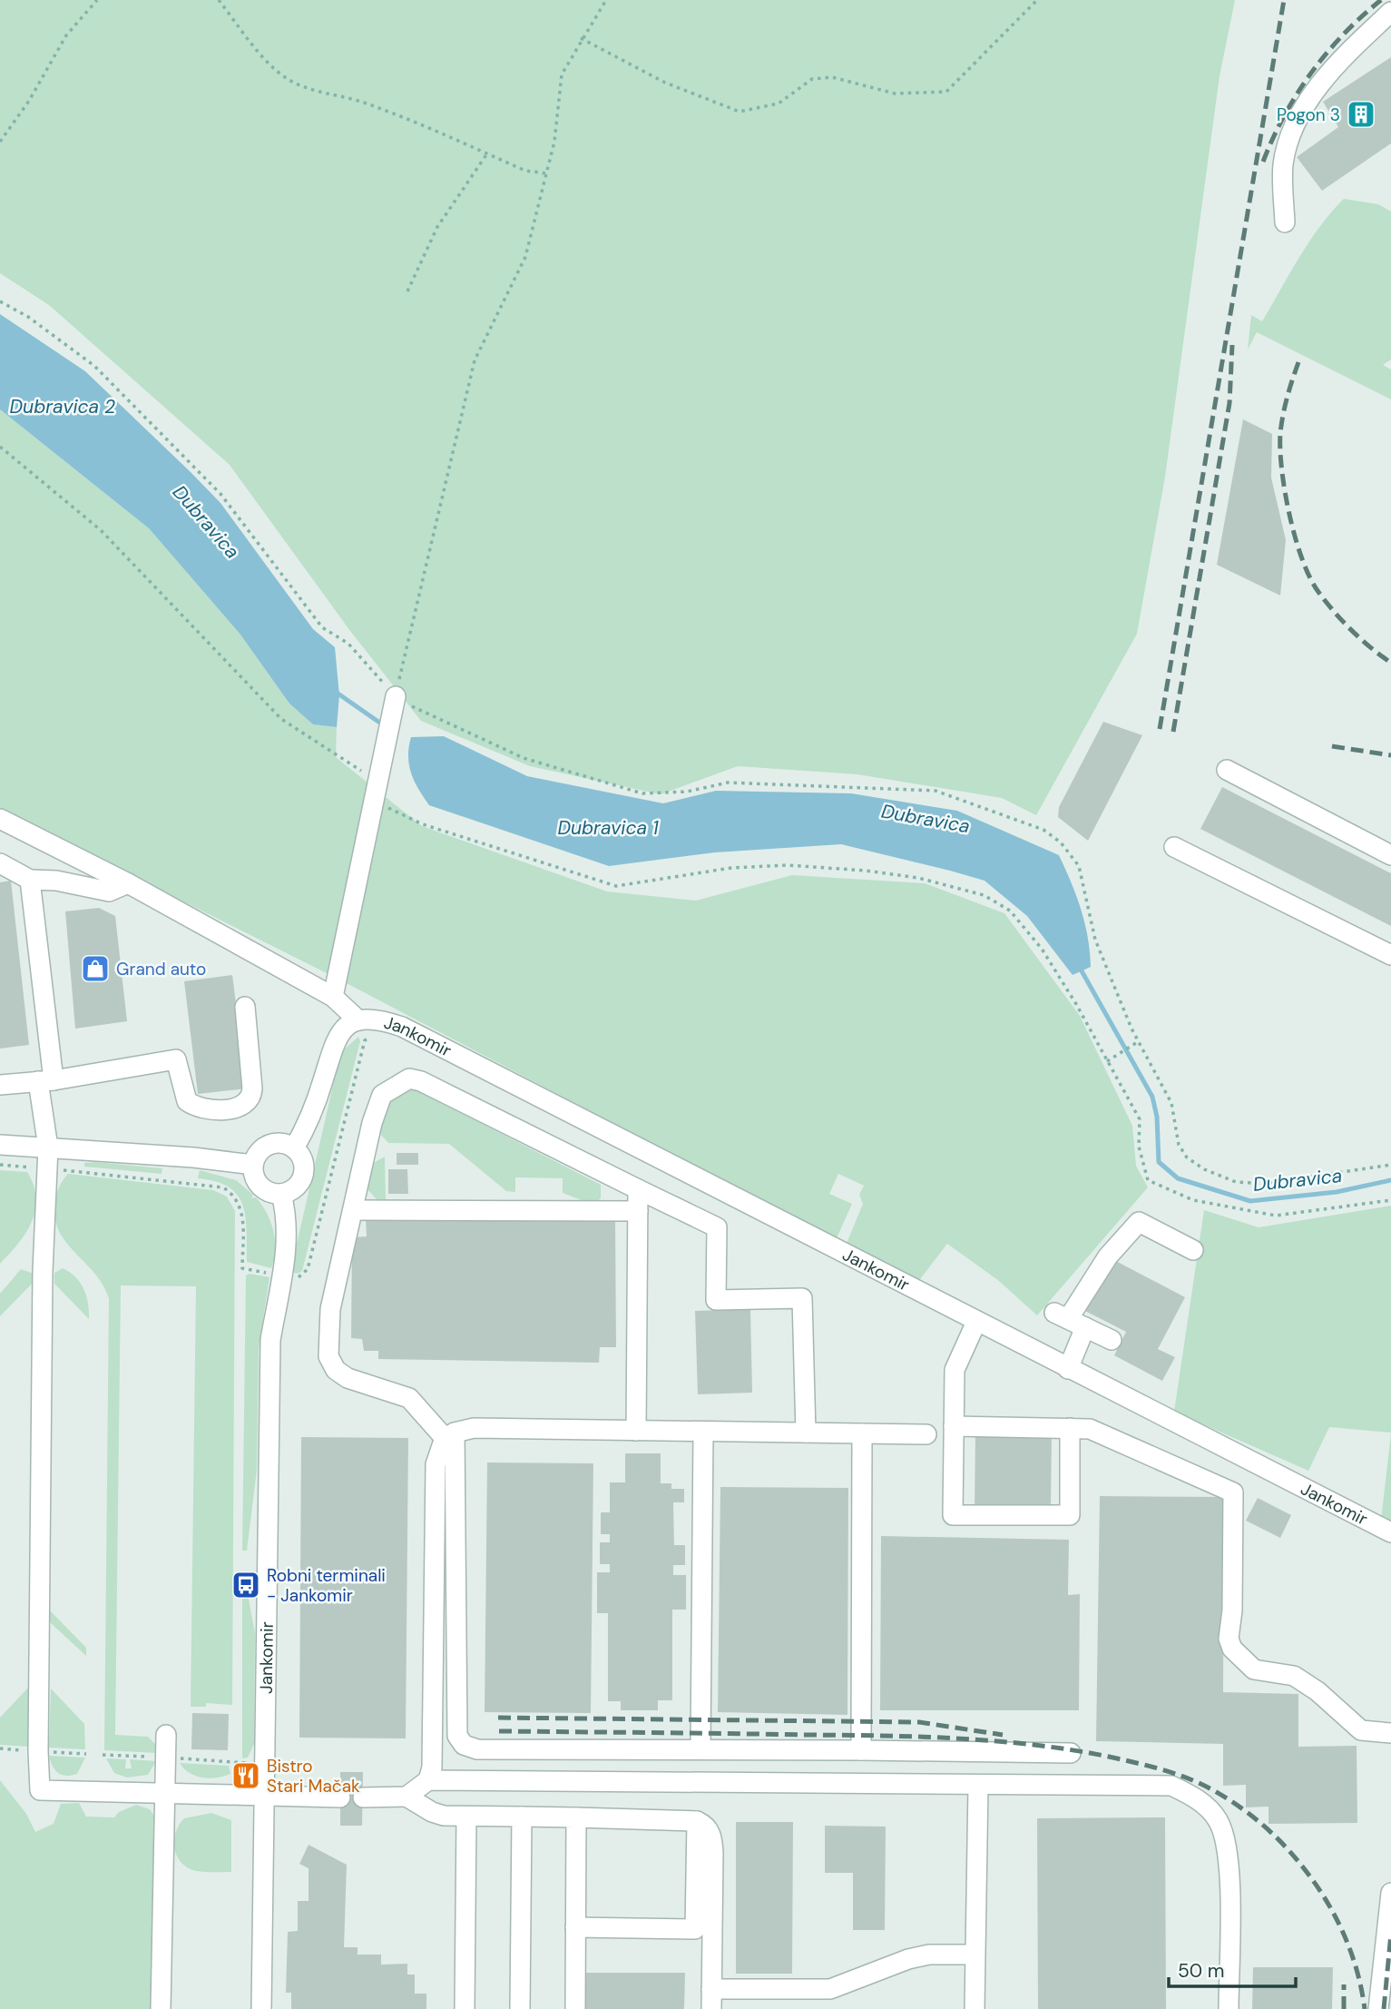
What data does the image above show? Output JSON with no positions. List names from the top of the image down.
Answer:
{
  "streets": {
    "street": ["Jankomir"]
  },
  "water": ["Dubravica 2", "Dubravica", "Dubravica 1"],
  "places": {
    "building": ["Pogon 3"],
    "shop": ["Grand auto"],
    "bus stop": ["Robni terminali - Jankomir"],
    "restaurant": ["Bistro Stari Mačak"]
  },
  "scale_bar": "50 m"
}
